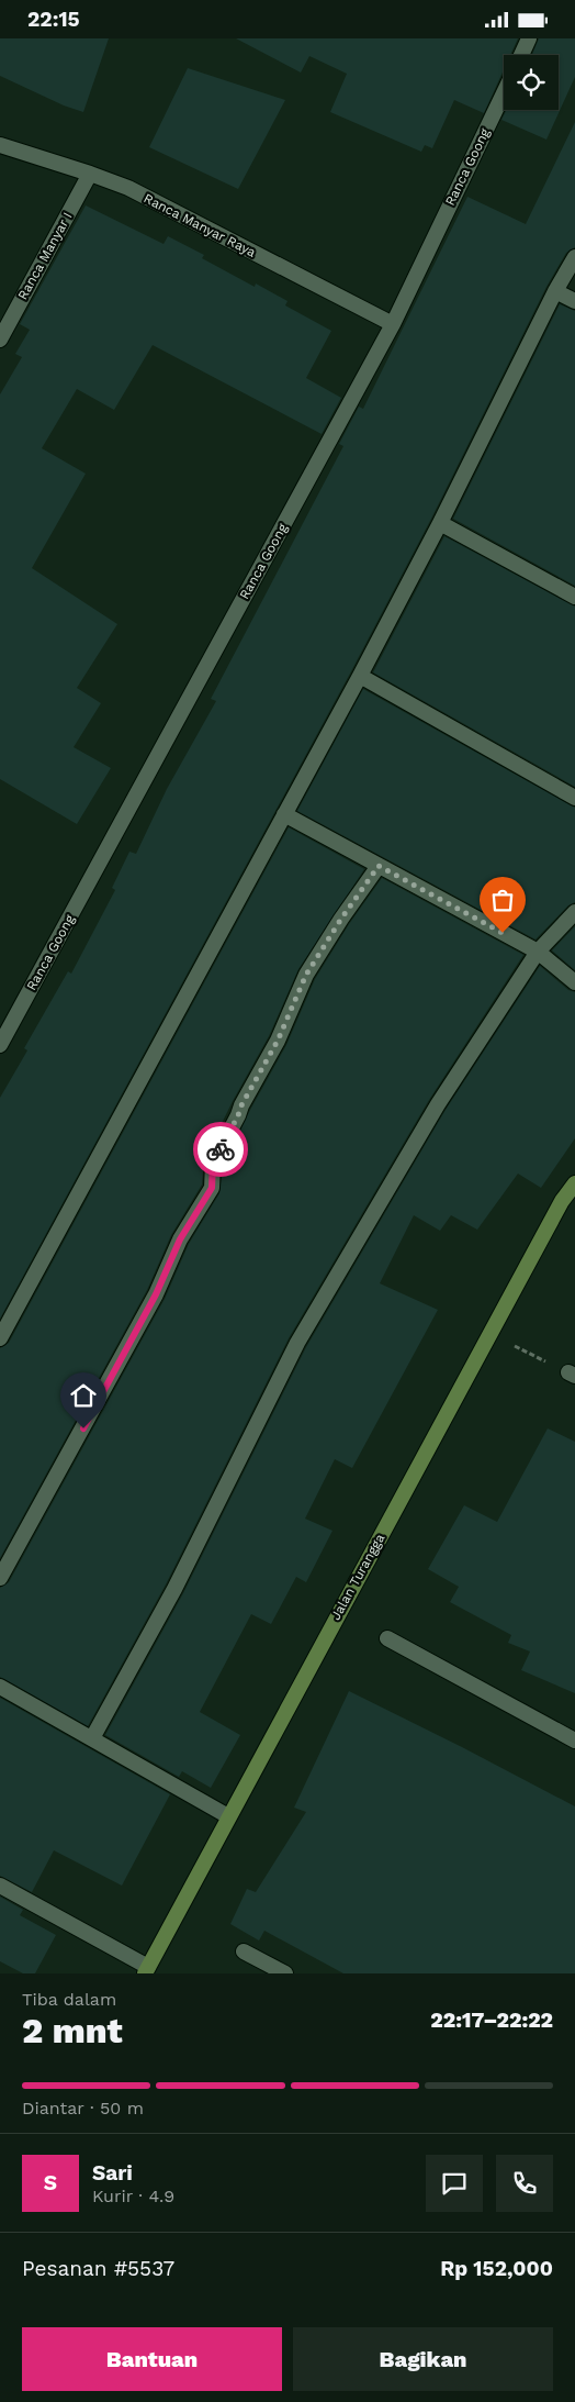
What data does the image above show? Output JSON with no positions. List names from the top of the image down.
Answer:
{
  "streets": {
    "main road": ["Jalan Turangga"],
    "street": ["Ranca Goong", "Ranca Manyar Raya", "Ranca Manyar I"]
  },
  "crossings": [
    ["Ranca Goong", "Ranca Manyar Raya"],
    ["Ranca Manyar Raya", "Ranca Manyar I"]
  ],
  "page": {
    "status": "22:15",
    "heading": ["2 mnt", "Tiba dalam", "22:17–22:22"],
    "panel": [
      "Sari",
      "Kurir · 4.9",
      "Pesanan #5537",
      "Rp 152,000"
    ],
    "bar": "Diantar · 50 m",
    "round": "S",
    "buttons": ["Bantuan", "Bagikan"]
  }
}
